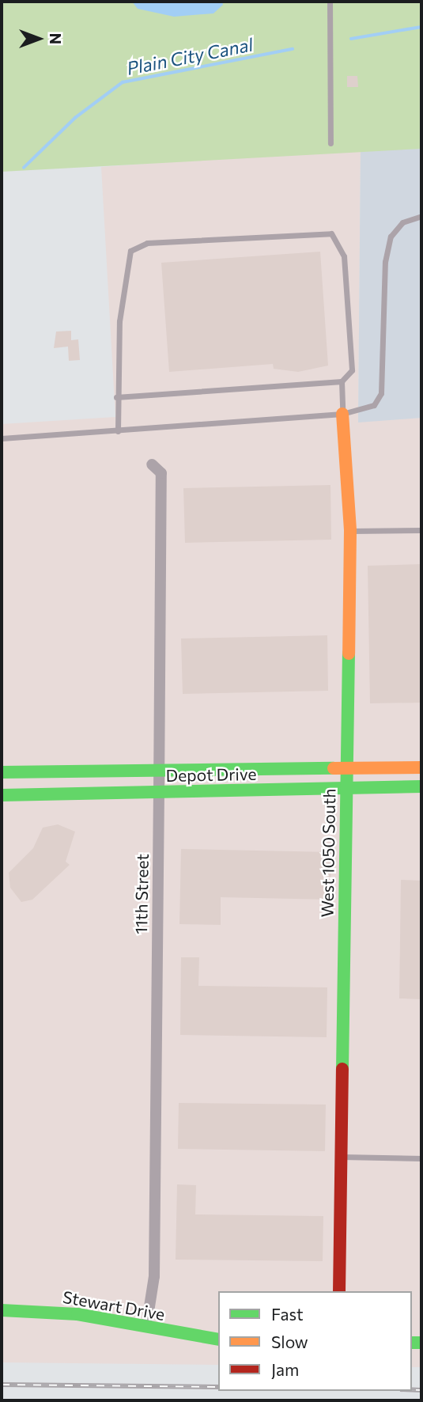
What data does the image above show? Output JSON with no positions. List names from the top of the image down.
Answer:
{
  "streets": {
    "street": [
      "Depot Drive",
      "West 1050 South",
      "11th Street",
      "Stewart Drive"
    ]
  },
  "crossings": [
    ["Depot Drive", "West 1050 South"],
    ["Depot Drive", "11th Street"],
    ["11th Street", "Stewart Drive"]
  ],
  "water": ["Plain City Canal"],
  "legend": ["Fast", "Slow", "Jam"],
  "north": "right"
}
